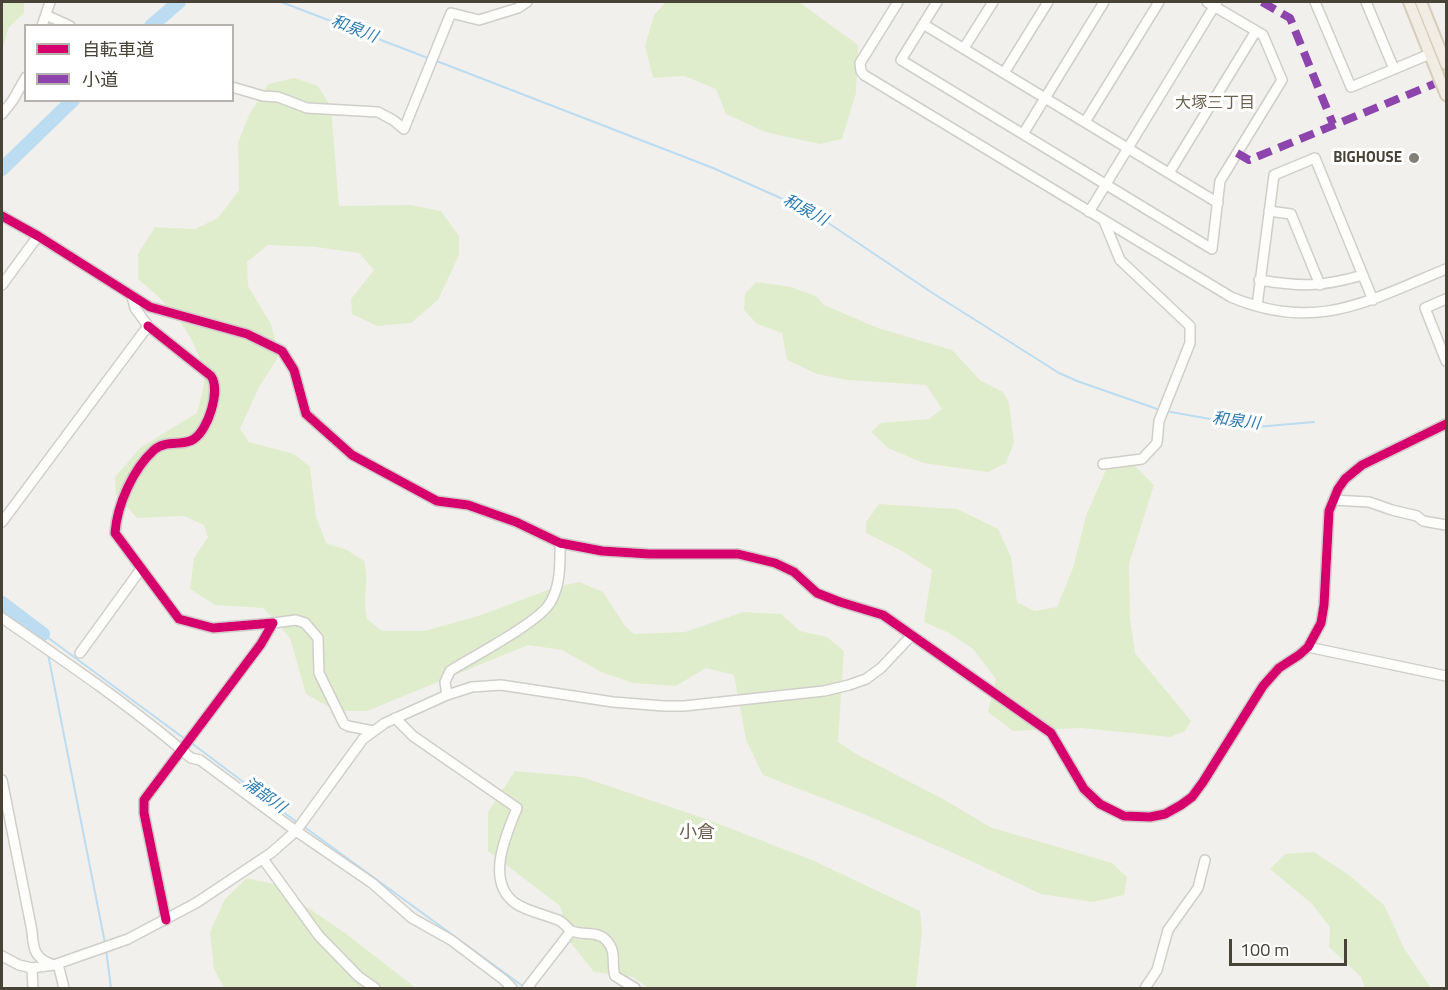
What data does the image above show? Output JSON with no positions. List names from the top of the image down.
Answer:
{
  "districts": ["大塚三丁目", "小倉"],
  "water": ["和泉川", "浦部川"],
  "places": ["BIGHOUSE"],
  "legend": ["自転車道", "小道"],
  "scale_bar": "100 m"
}
